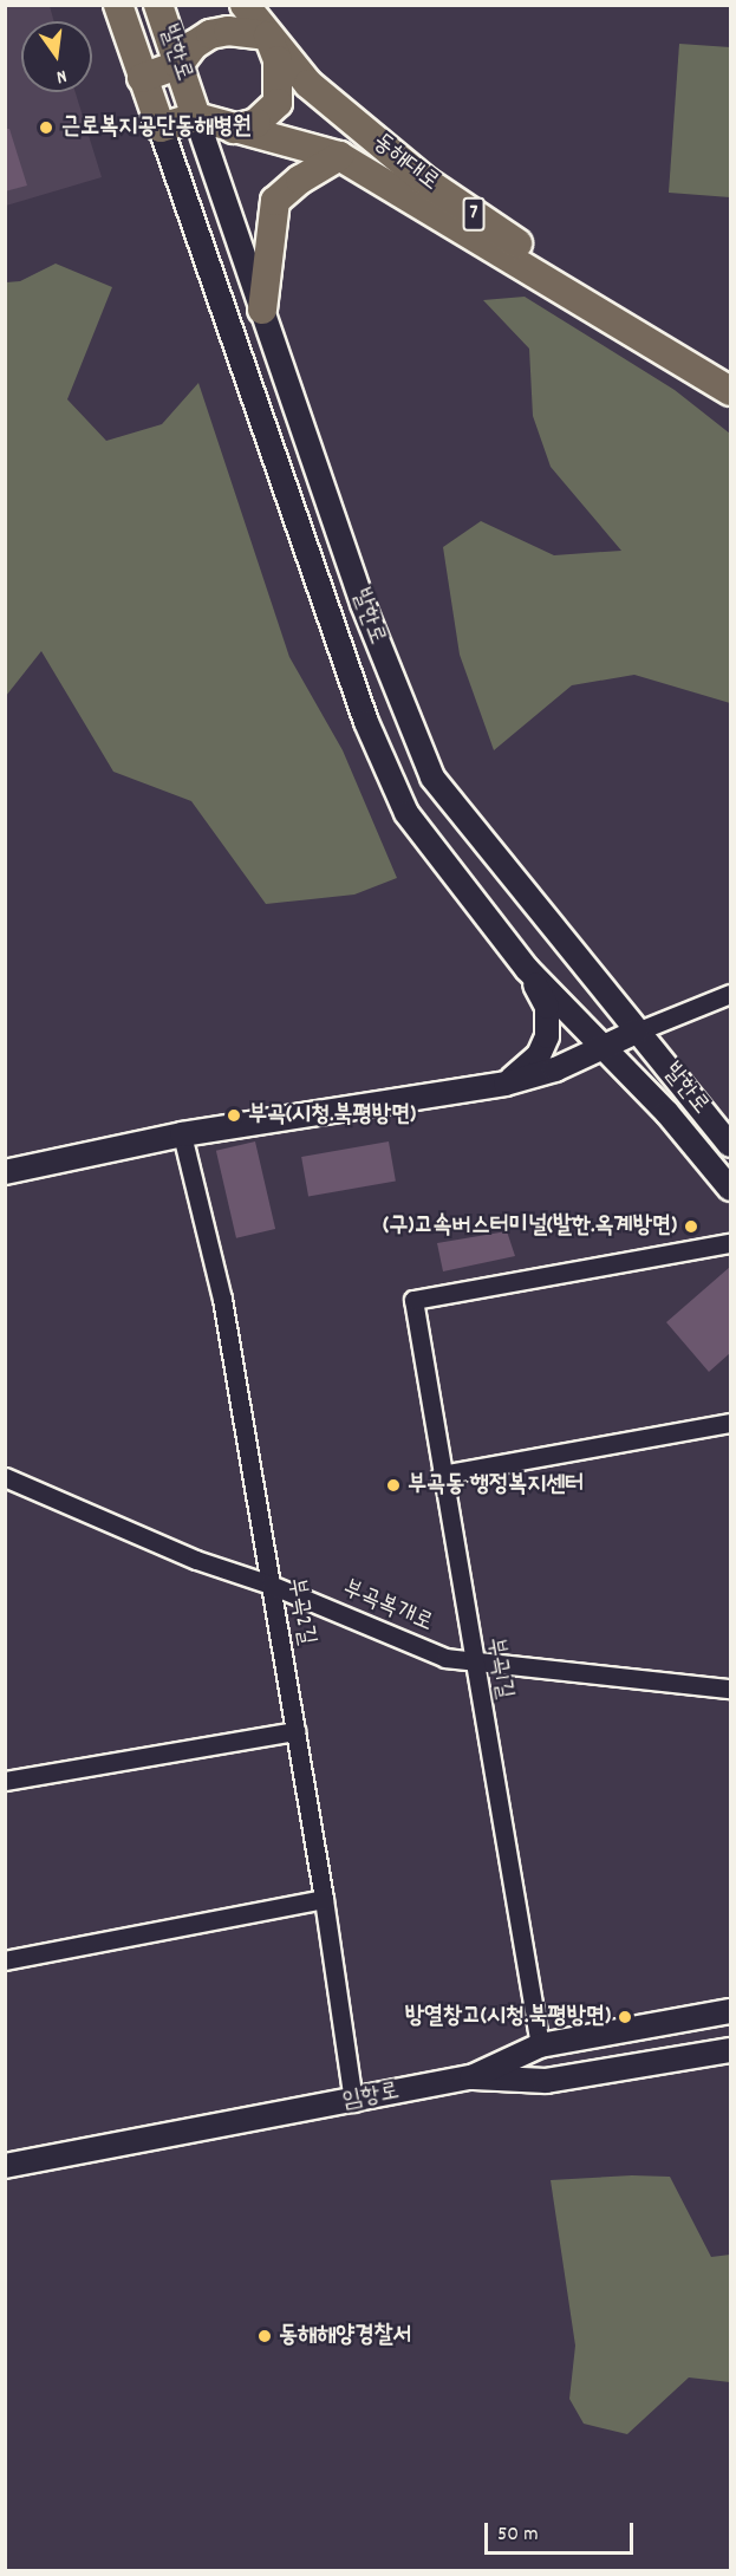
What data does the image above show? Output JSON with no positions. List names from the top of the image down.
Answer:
{
  "streets": {
    "main road": ["발한로", "동해대로", "7"],
    "street": [
      "부곡복개로",
      "부곡2길",
      "부곡1길",
      "임항로"
    ]
  },
  "crossings": [
    ["발한로", "동해대로"],
    ["부곡복개로", "부곡2길"],
    ["부곡복개로", "부곡1길"],
    ["부곡2길", "임항로"],
    ["부곡1길", "임항로"]
  ],
  "places": [
    "근로복지공단동해병원",
    "부곡(시청.북평방면)",
    "(구)고속버스터미널(발한.옥계방면)",
    "부곡동 행정복지센터",
    "방열창고(시청.북평방면)",
    "동해해양경찰서"
  ],
  "scale_bar": "50 m",
  "north": "bottom"
}
